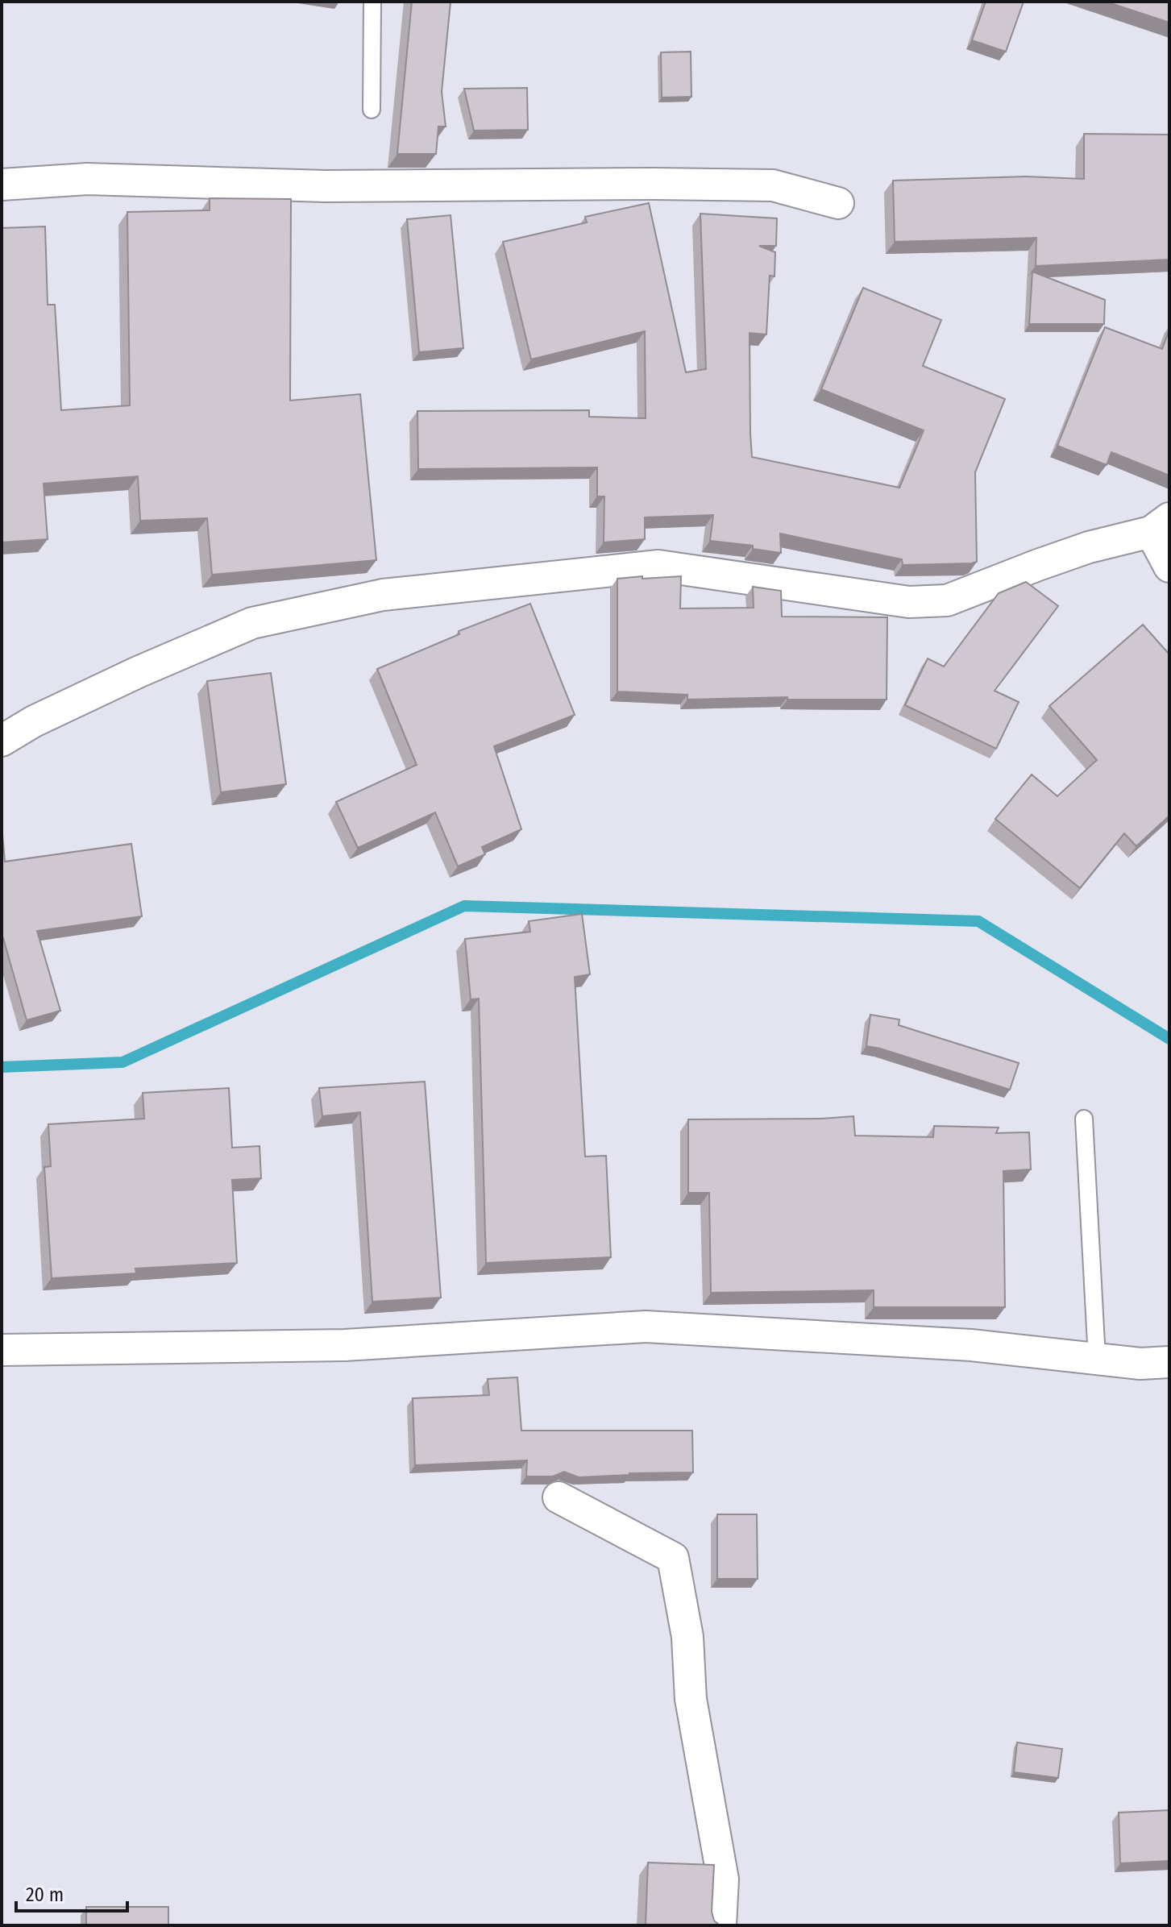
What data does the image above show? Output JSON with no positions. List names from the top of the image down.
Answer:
{
  "scale_bar": "20 m"
}
